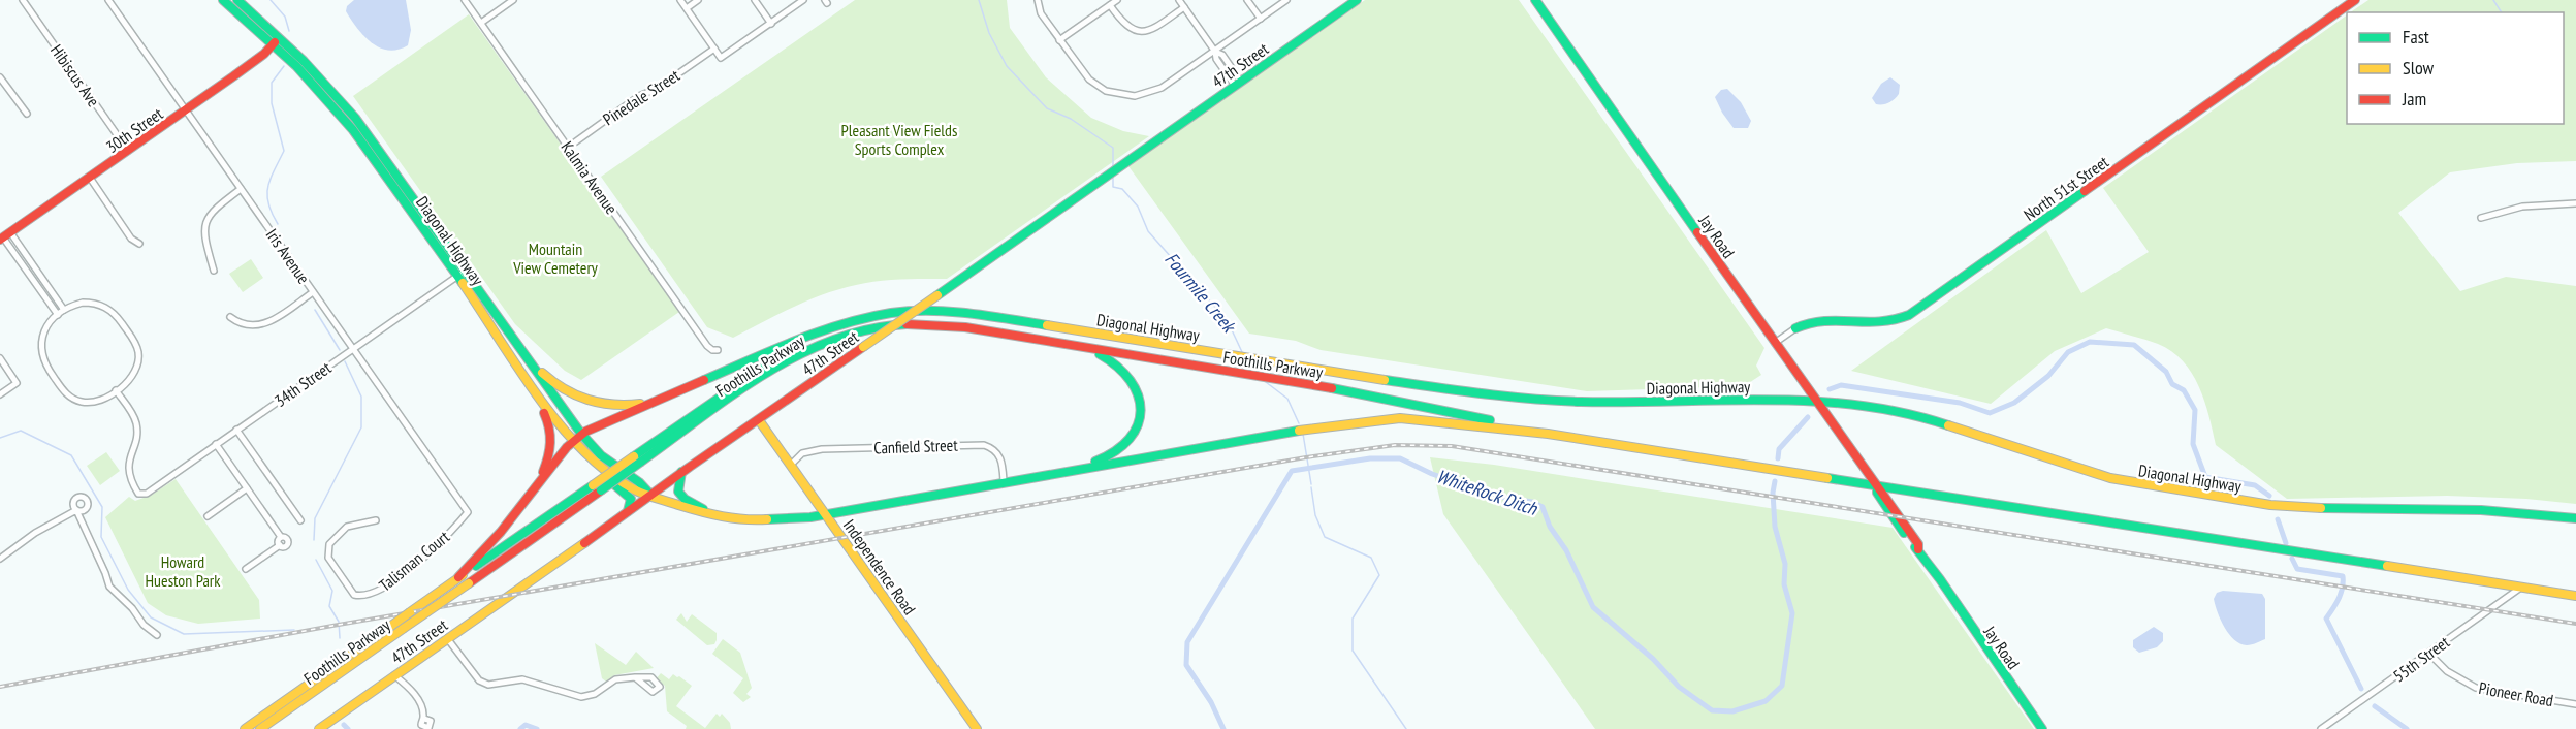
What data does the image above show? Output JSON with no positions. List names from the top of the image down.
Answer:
{
  "streets": {
    "main road": [
      "47th Street",
      "30th Street",
      "North 51st Street",
      "Jay Road",
      "Diagonal Highway",
      "Foothills Parkway",
      "Independence Road"
    ],
    "street": [
      "Hibiscus Ave",
      "Pinedale Street",
      "Kalmia Avenue",
      "Iris Avenue",
      "34th Street",
      "Canfield Street",
      "Talisman Court",
      "55th Street",
      "Pioneer Road"
    ]
  },
  "crossings": [
    ["47th Street", "Diagonal Highway"],
    ["47th Street", "Independence Road"],
    ["Hibiscus Ave", "30th Street"],
    ["Pinedale Street", "Kalmia Avenue"],
    ["30th Street", "Diagonal Highway"],
    ["30th Street", "Iris Avenue"],
    ["North 51st Street", "Jay Road"],
    ["Jay Road", "Diagonal Highway"],
    ["Diagonal Highway", "Foothills Parkway"],
    ["Diagonal Highway", "34th Street"],
    ["Diagonal Highway", "Canfield Street"],
    ["Diagonal Highway", "Independence Road"],
    ["Iris Avenue", "34th Street"],
    ["Iris Avenue", "Talisman Court"],
    ["Canfield Street", "Independence Road"],
    ["55th Street", "Pioneer Road"]
  ],
  "water": ["Fourmile Creek", "WhiteRock Ditch"],
  "parks": ["Pleasant View Fields Sports Complex", "Mountain View Cemetery", "Howard Hueston Park"],
  "legend": ["Fast", "Slow", "Jam"]
}
